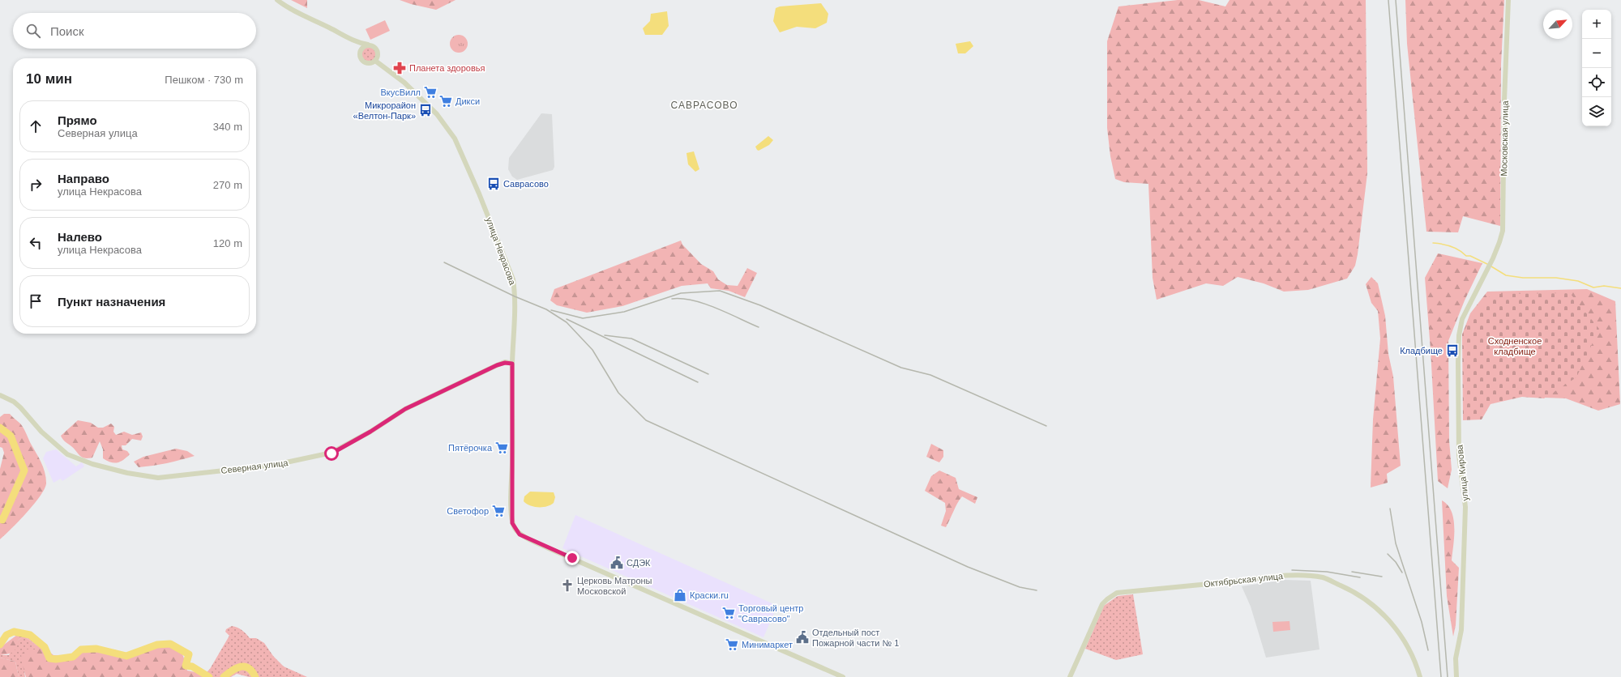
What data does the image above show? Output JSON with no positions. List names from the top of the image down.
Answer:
{
  "streets": {
    "street": [
      "Московская улица",
      "улица Некрасова",
      "Северная улица",
      "улица Кирова",
      "Октябрьская улица"
    ]
  },
  "crossings": [
    ["Московская улица", "улица Кирова"],
    ["улица Некрасова", "Северная улица"]
  ],
  "districts": ["САВРАСОВО"],
  "parks": ["Сходненское кладбище"],
  "places": {
    "pharmacy": ["Планета здоровья"],
    "supermarket": [
      "ВкусВилл",
      "Дикси",
      "Пятёрочка",
      "Светофор",
      "Торговый центр \"Саврасово\"",
      "Минимаркет"
    ],
    "bus stop": ["Микрорайон «Велтон-Парк»", "Саврасово", "Кладбище"],
    "public building": ["СДЭК", "Отдельный пост Пожарной части № 1"],
    "church": ["Церковь Матроны Московской"],
    "shop": ["Краски.ru"]
  },
  "north": "top right",
  "page": {
    "map_buttons": ["+", "−"],
    "search": "Поиск",
    "heading": ["10 мин", "Пешком · 730 m"],
    "list": [
      ["Прямо", "Северная улица", "340 m"],
      ["Направо", "улица Некрасова", "270 m"],
      ["Налево", "улица Некрасова", "120 m"],
      "Пункт назначения"
    ]
  }
}
